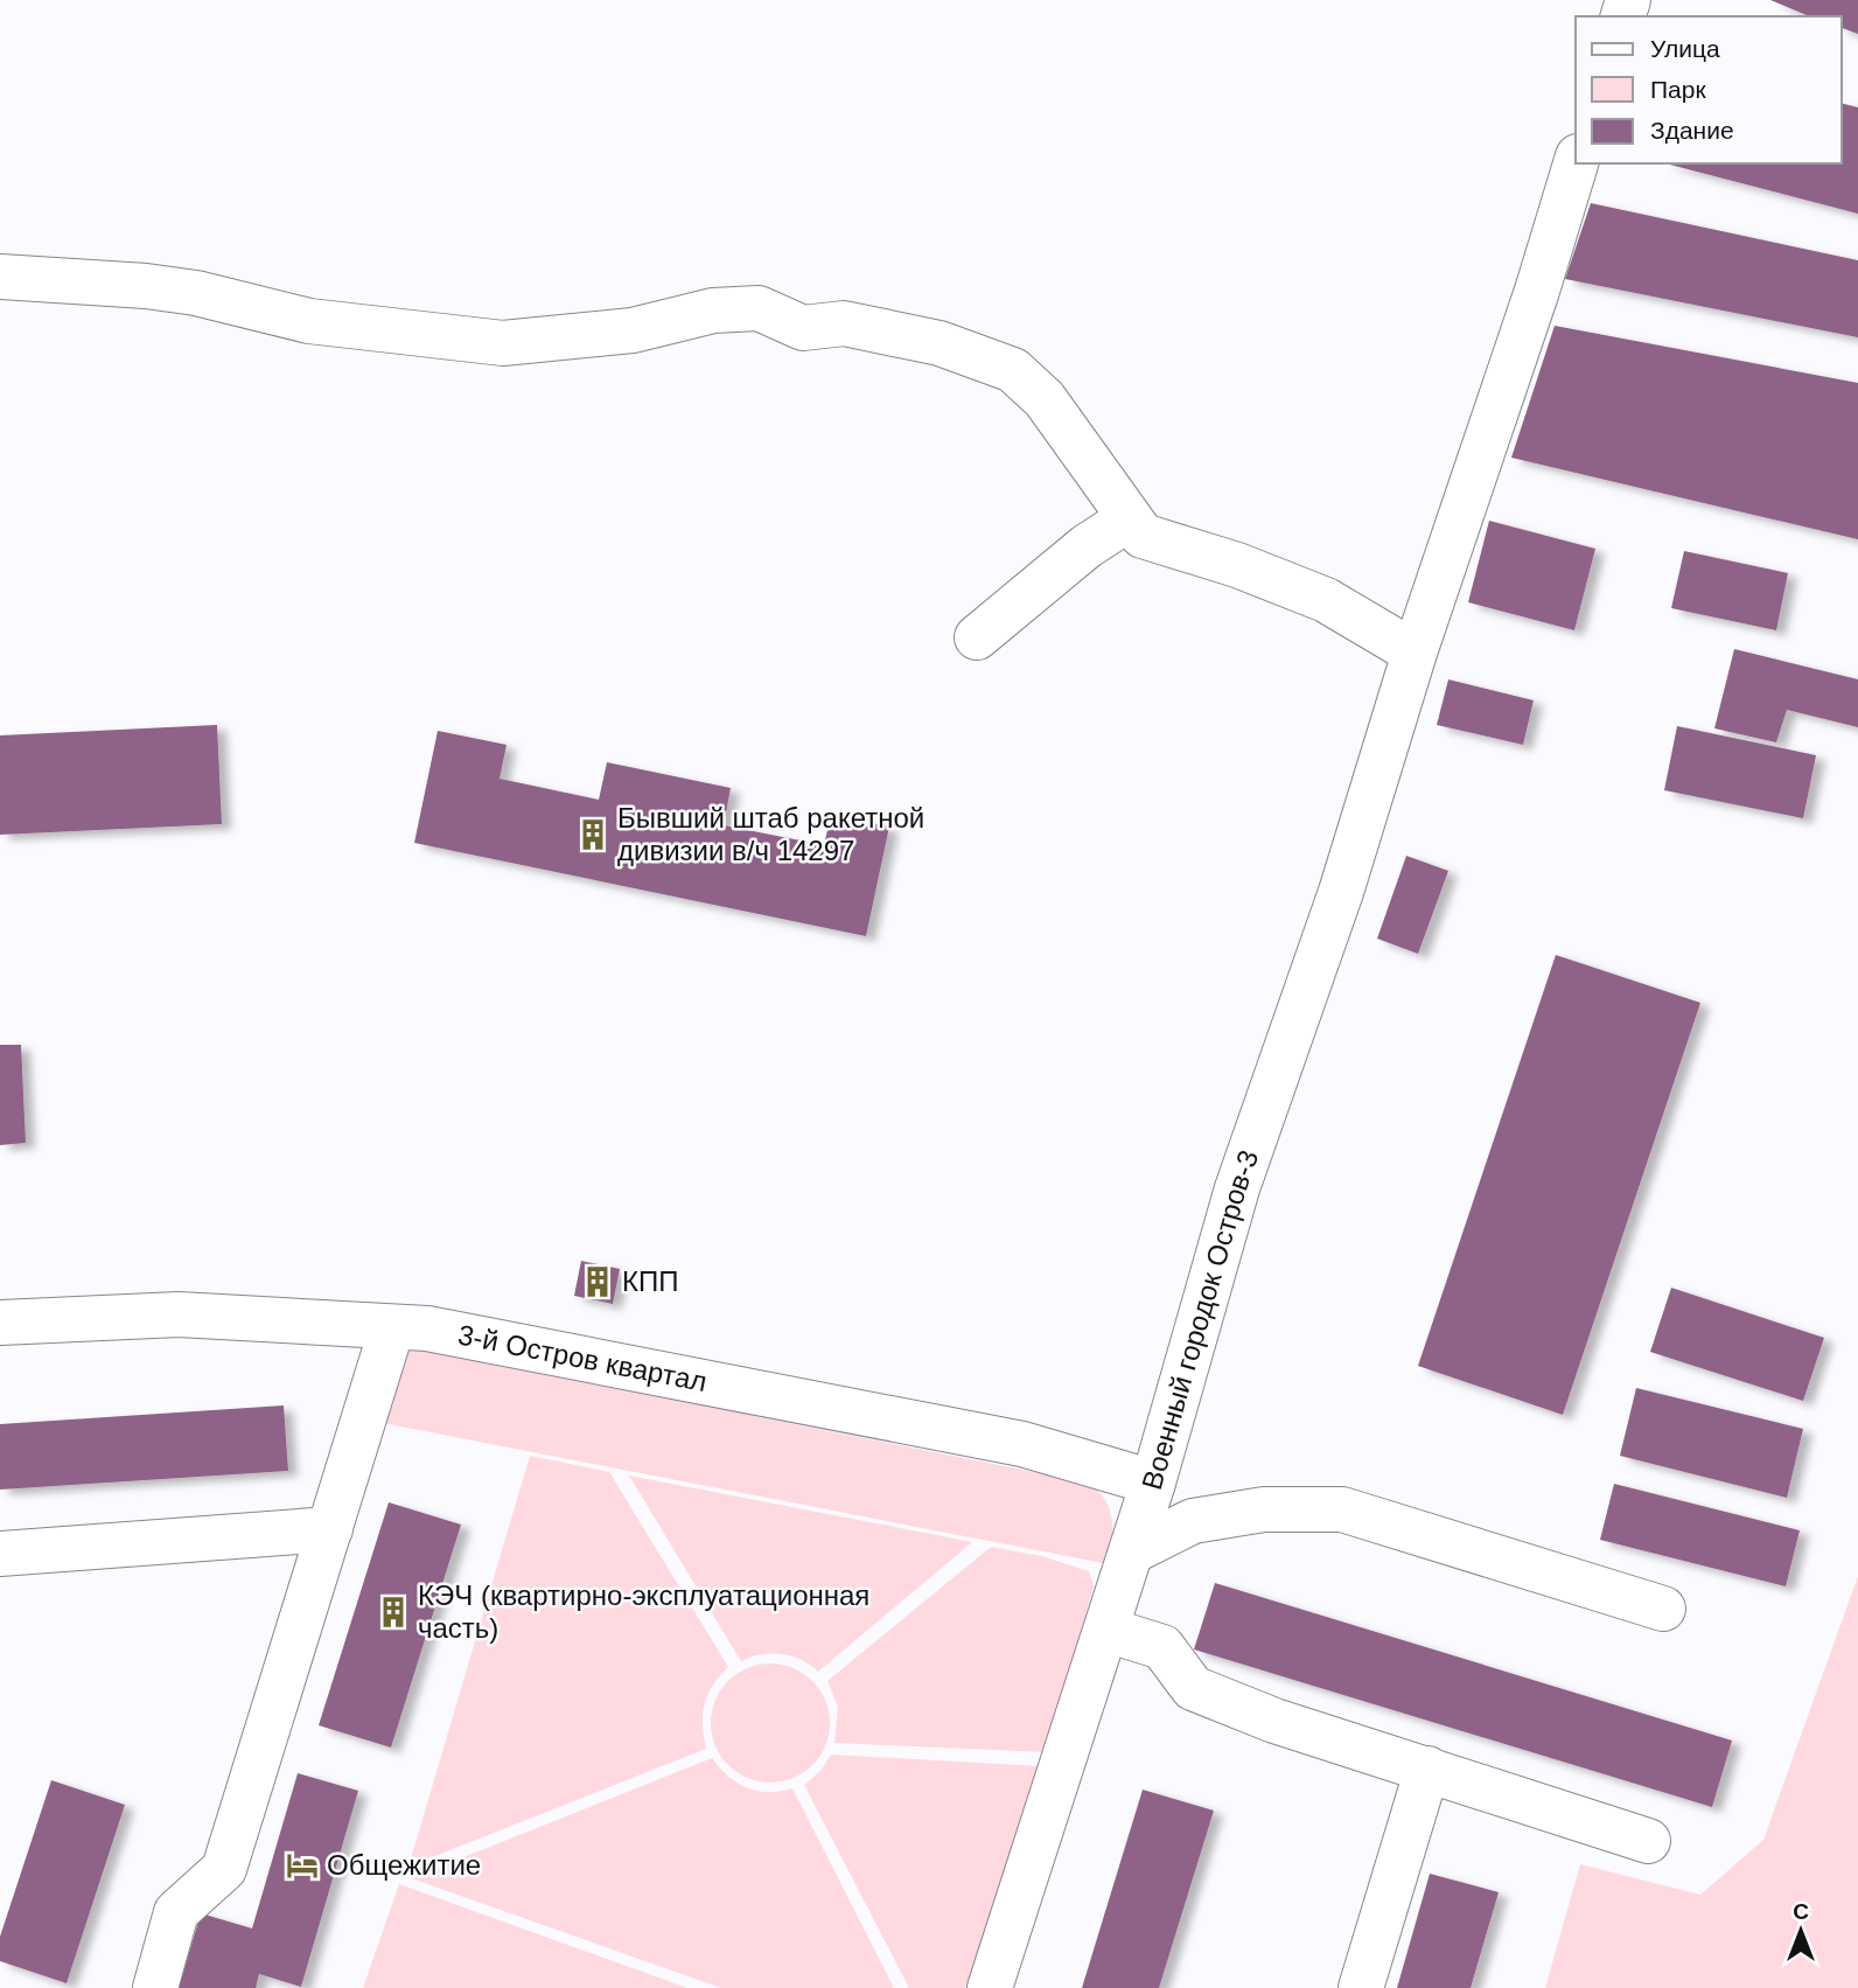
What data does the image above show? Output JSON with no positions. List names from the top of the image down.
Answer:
{
  "streets": {
    "street": ["Военный городок Остров-3", "3-й Остров квартал"]
  },
  "crossings": [
    ["Военный городок Остров-3", "3-й Остров квартал"]
  ],
  "places": {
    "building": ["Бывший штаб ракетной дивизии в/ч 14297", "КПП", "КЭЧ (квартирно-эксплуатационная часть)"],
    "hotel": ["Общежитие"]
  },
  "legend": ["Улица", "Парк", "Здание"],
  "north": "top"
}
